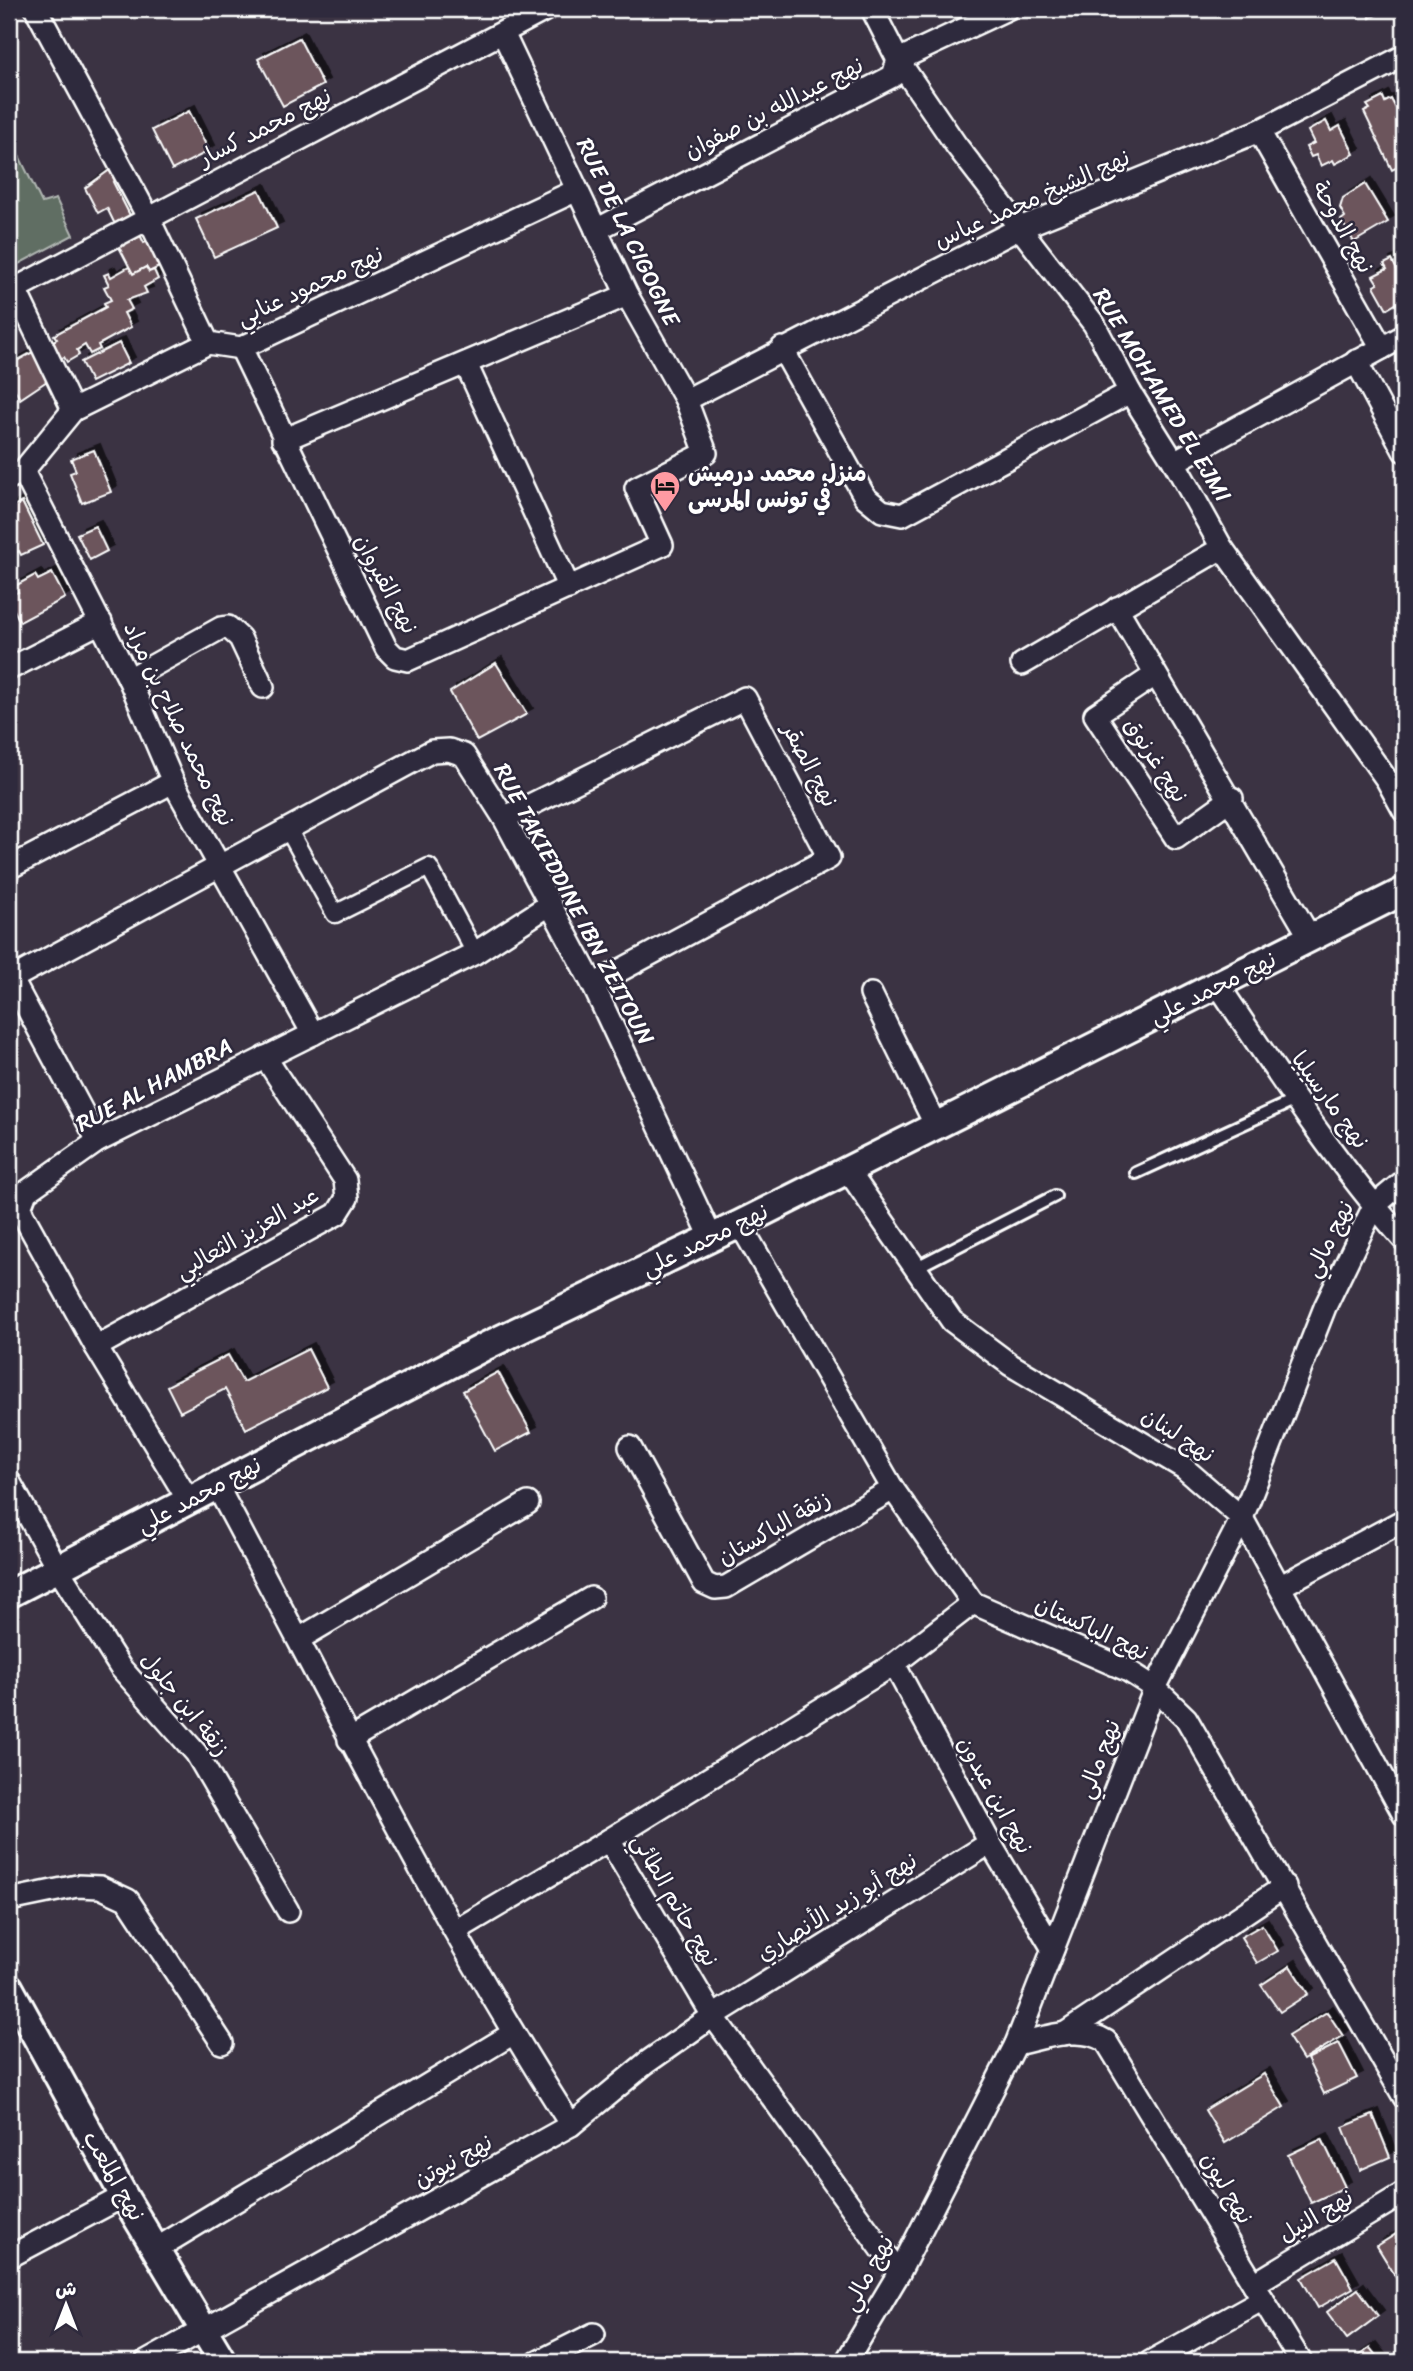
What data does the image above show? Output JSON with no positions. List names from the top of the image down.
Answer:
{
  "streets": {
    "street": [
      "نهج عبدالله بن صفوان",
      "نهج محمد كسار",
      "نهج الشيخ محمد عباس",
      "نهج الدوحة",
      "RUE DE LA CIGOGNE",
      "نهج محمود عنابي",
      "RUE MOHAMED EL EJMI",
      "نهج القيروان",
      "نهج محمد صلاح بن مراد",
      "نهج غرنوق",
      "نهج الصقر",
      "RUE TAKIEDDINE IBN ZEITOUN",
      "نهج محمد علي",
      "RUE AL HAMBRA",
      "نهج مارسيليا",
      "عبد العزيز الثعالبي",
      "نهج مالي",
      "نهج لبنان",
      "زنقة الباكستان",
      "نهج الباكستان",
      "زنقة ابن جلول",
      "نهج ابن عبدون",
      "نهج حاتم الطائي",
      "نهج أبو زيد الأنصاري",
      "نهج نيوتن",
      "نهج الملعب",
      "نهج ليون",
      "نهج النيل"
    ]
  },
  "crossings": [
    ["نهج عبدالله بن صفوان", "RUE DE LA CIGOGNE"],
    ["نهج عبدالله بن صفوان", "RUE MOHAMED EL EJMI"],
    ["نهج محمد كسار", "RUE DE LA CIGOGNE"],
    ["نهج الشيخ محمد عباس", "نهج الدوحة"],
    ["نهج الشيخ محمد عباس", "RUE DE LA CIGOGNE"],
    ["نهج الشيخ محمد عباس", "RUE MOHAMED EL EJMI"],
    ["RUE DE LA CIGOGNE", "نهج محمود عنابي"],
    ["RUE DE LA CIGOGNE", "نهج القيروان"],
    ["نهج محمود عنابي", "نهج القيروان"],
    ["نهج محمد صلاح بن مراد", "RUE TAKIEDDINE IBN ZEITOUN"],
    ["نهج محمد صلاح بن مراد", "RUE AL HAMBRA"],
    ["نهج غرنوق", "نهج محمد علي"],
    ["نهج الصقر", "RUE TAKIEDDINE IBN ZEITOUN"],
    ["RUE TAKIEDDINE IBN ZEITOUN", "نهج محمد علي"],
    ["RUE TAKIEDDINE IBN ZEITOUN", "RUE AL HAMBRA"],
    ["نهج محمد علي", "RUE AL HAMBRA"],
    ["نهج محمد علي", "نهج مارسيليا"],
    ["نهج محمد علي", "نهج لبنان"],
    ["نهج محمد علي", "زنقة ابن جلول"],
    ["RUE AL HAMBRA", "عبد العزيز الثعالبي"],
    ["نهج مارسيليا", "نهج مالي"],
    ["نهج مالي", "نهج لبنان"],
    ["نهج مالي", "نهج الباكستان"],
    ["نهج مالي", "نهج ابن عبدون"],
    ["نهج مالي", "نهج حاتم الطائي"],
    ["نهج الباكستان", "نهج حاتم الطائي"],
    ["نهج ابن عبدون", "نهج حاتم الطائي"],
    ["نهج ابن عبدون", "نهج أبو زيد الأنصاري"],
    ["نهج حاتم الطائي", "نهج أبو زيد الأنصاري"],
    ["نهج حاتم الطائي", "نهج نيوتن"],
    ["نهج أبو زيد الأنصاري", "نهج نيوتن"],
    ["نهج نيوتن", "نهج الملعب"],
    ["نهج ليون", "نهج النيل"]
  ],
  "places": {
    "hotel": ["منزل محمد درميش في تونس المرسى"]
  },
  "north": "top"
}
